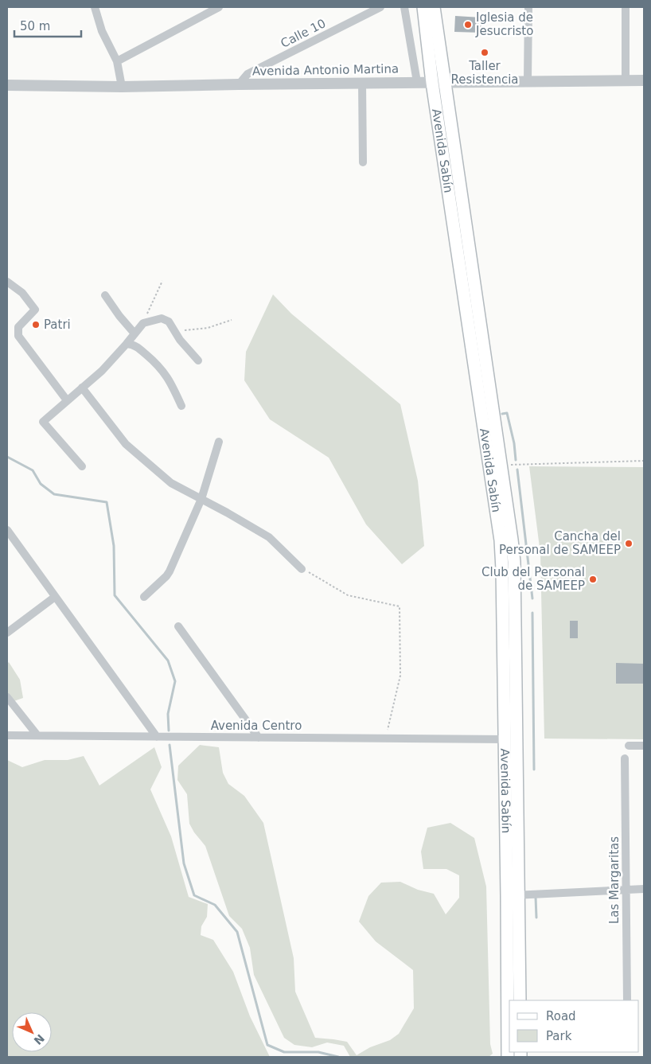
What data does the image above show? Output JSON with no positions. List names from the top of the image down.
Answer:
{
  "streets": {
    "main road": ["Avenida Sabín"],
    "street": [
      "Calle 10",
      "Avenida Antonio Martina",
      "Avenida Centro",
      "Las Margaritas"
    ]
  },
  "crossings": [
    ["Calle 10", "Avenida Antonio Martina"],
    ["Avenida Antonio Martina", "Avenida Sabín"],
    ["Avenida Sabín", "Avenida Centro"]
  ],
  "places": [
    "Iglesia de Jesucristo",
    "Taller Resistencia",
    "Patri",
    "Cancha del Personal de SAMEEP",
    "Club del Personal de SAMEEP"
  ],
  "legend": ["Road", "Park"],
  "scale_bar": "50 m",
  "north": "bottom right"
}
